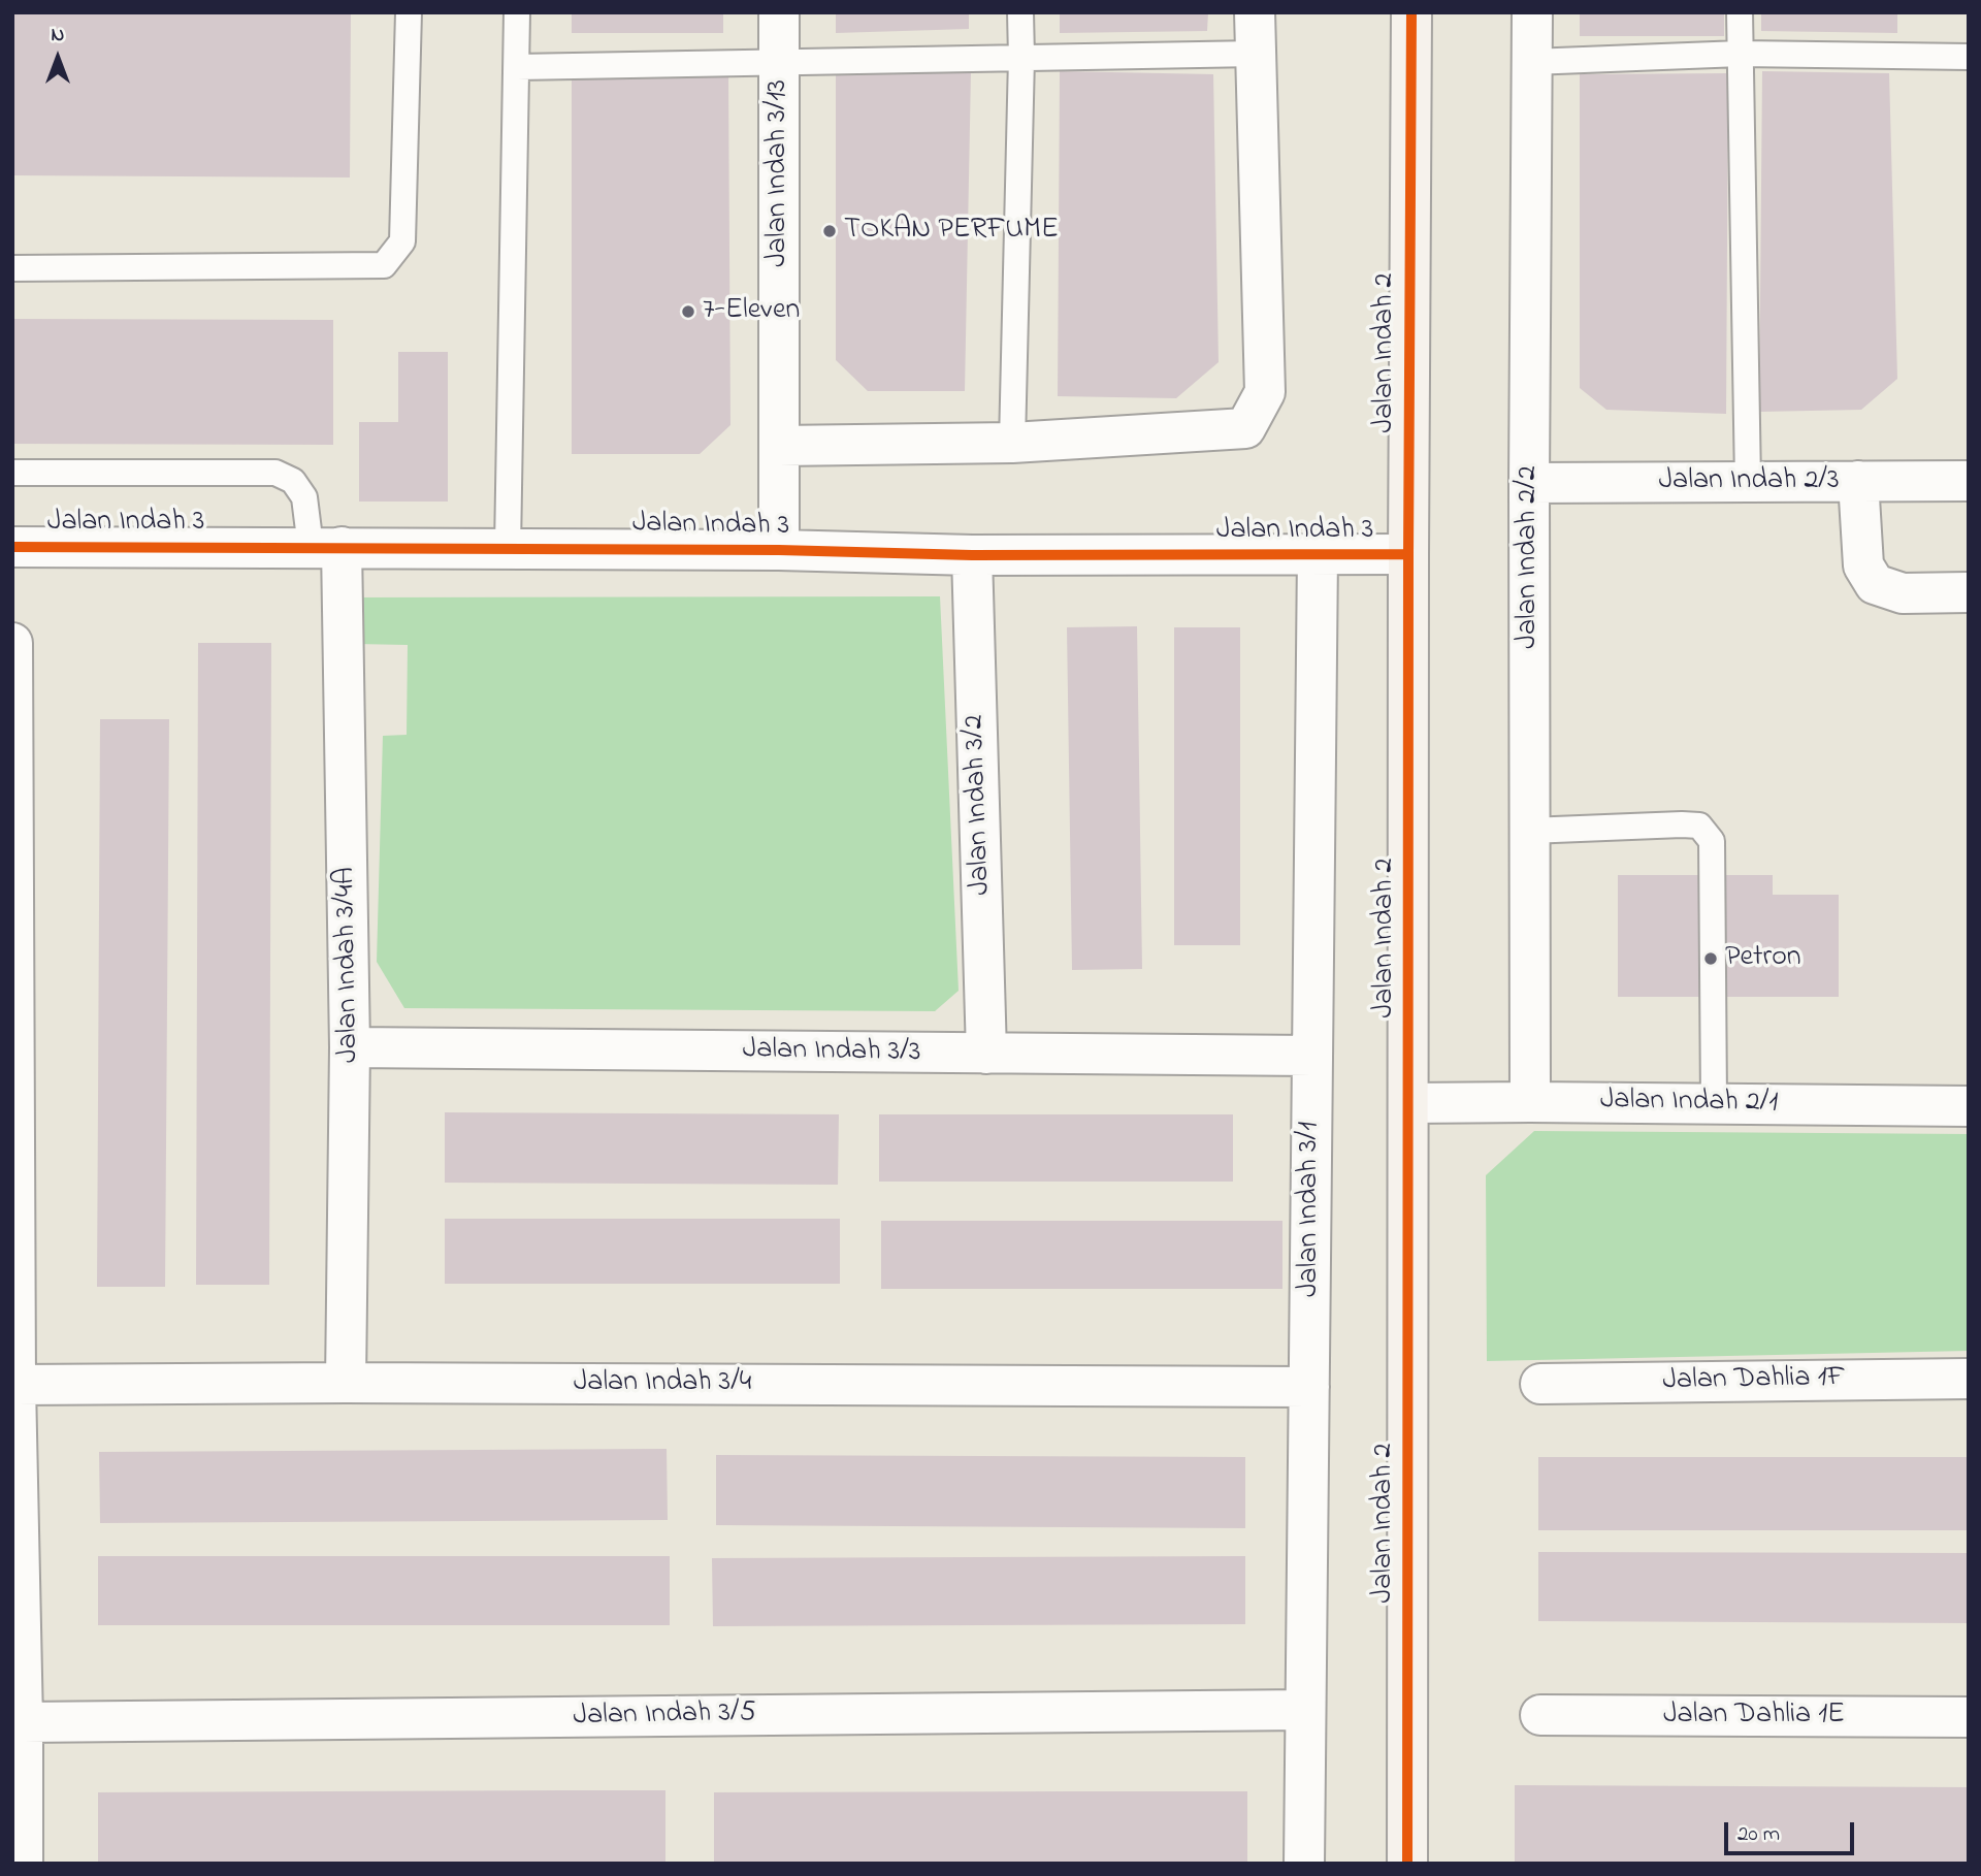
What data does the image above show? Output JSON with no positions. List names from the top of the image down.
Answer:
{
  "streets": {
    "street": [
      "Jalan Indah 3/13",
      "Jalan Indah 2",
      "Jalan Indah 2/3",
      "Jalan Indah 3",
      "Jalan Indah 2/2",
      "Jalan Indah 3/2",
      "Jalan Indah 3/4A",
      "Jalan Indah 3/3",
      "Jalan Indah 2/1",
      "Jalan Indah 3/1",
      "Jalan Dahlia 1F",
      "Jalan Indah 3/4",
      "Jalan Indah 3/5",
      "Jalan Dahlia 1E"
    ]
  },
  "crossings": [
    ["Jalan Indah 3/13", "Jalan Indah 3"],
    ["Jalan Indah 2", "Jalan Indah 3"],
    ["Jalan Indah 2", "Jalan Indah 2/1"],
    ["Jalan Indah 2/3", "Jalan Indah 2/2"],
    ["Jalan Indah 3", "Jalan Indah 3/2"],
    ["Jalan Indah 3", "Jalan Indah 3/4A"],
    ["Jalan Indah 3", "Jalan Indah 3/1"],
    ["Jalan Indah 2/2", "Jalan Indah 2/1"],
    ["Jalan Indah 3/2", "Jalan Indah 3/3"],
    ["Jalan Indah 3/4A", "Jalan Indah 3/3"],
    ["Jalan Indah 3/4A", "Jalan Indah 3/4"],
    ["Jalan Indah 3/3", "Jalan Indah 3/1"],
    ["Jalan Indah 3/1", "Jalan Indah 3/4"],
    ["Jalan Indah 3/1", "Jalan Indah 3/5"]
  ],
  "places": ["TOKAN PERFUME", "7-Eleven", "Petron"],
  "scale_bar": "20 m",
  "north": "top"
}
